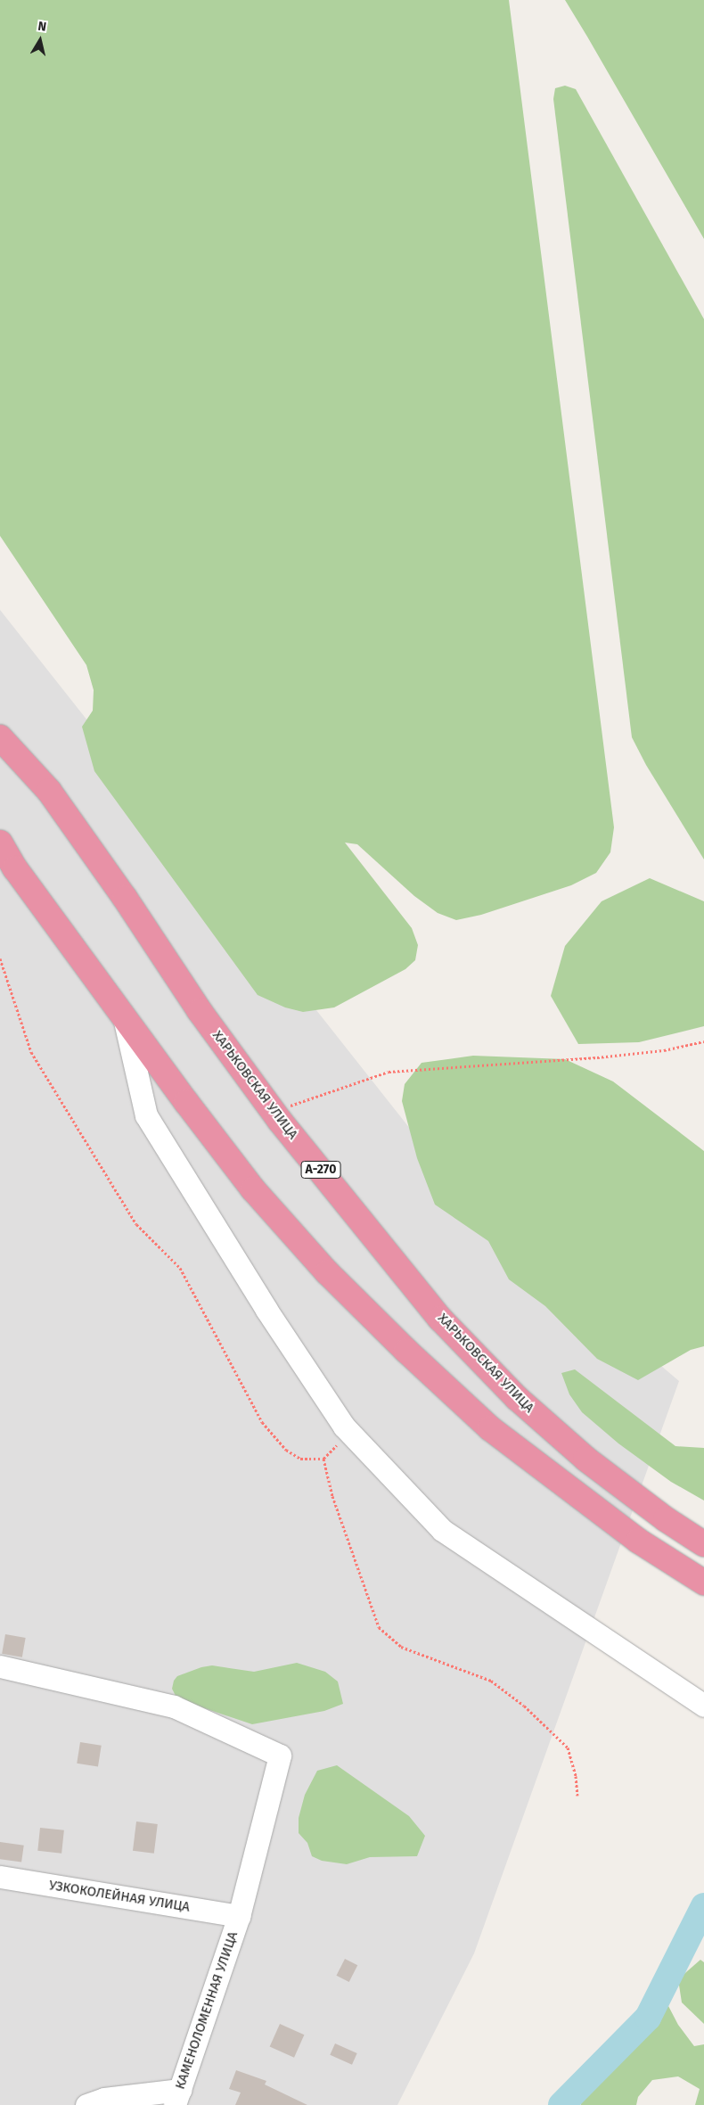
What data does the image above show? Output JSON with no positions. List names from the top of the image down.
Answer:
{
  "streets": {
    "highway": ["ХАРЬКОВСКАЯ УЛИЦА", "А-270"],
    "street": ["УЗКОКОЛЕЙНАЯ УЛИЦА", "КАМЕНОЛОМЕННАЯ УЛИЦА"]
  },
  "crossings": [
    ["УЗКОКОЛЕЙНАЯ УЛИЦА", "КАМЕНОЛОМЕННАЯ УЛИЦА"]
  ],
  "north": "top"
}
